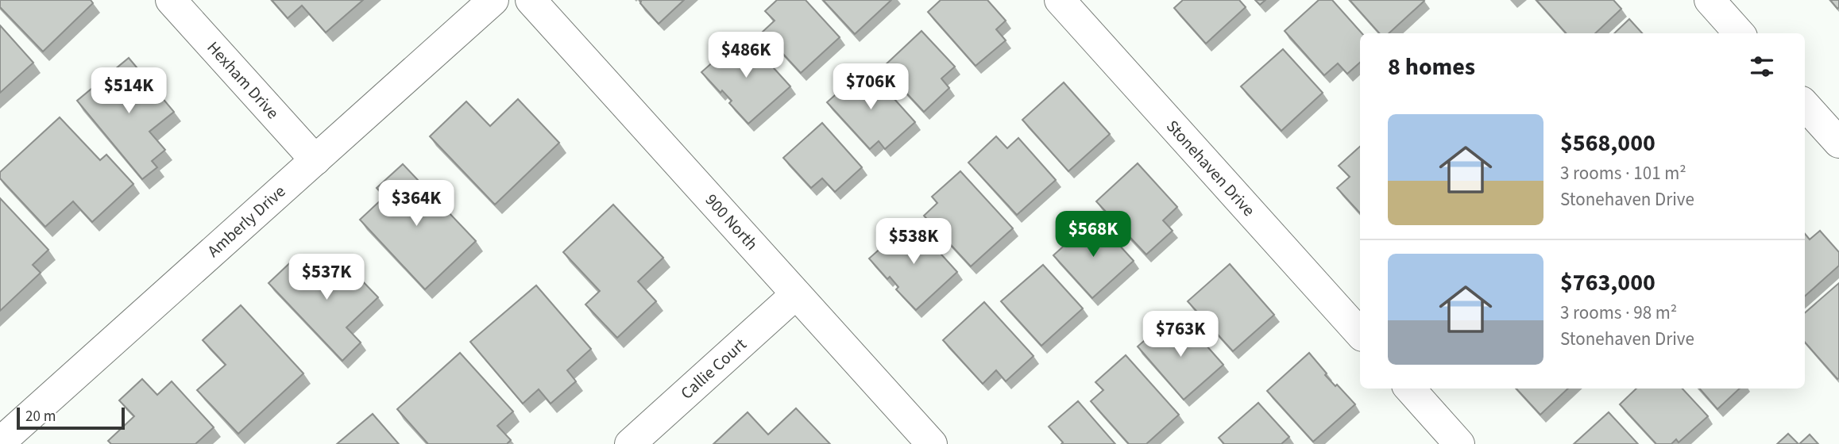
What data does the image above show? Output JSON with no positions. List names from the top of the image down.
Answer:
{
  "streets": {
    "street": [
      "Hexham Drive",
      "Stonehaven Drive",
      "Amberly Drive",
      "900 North",
      "Callie Court"
    ]
  },
  "crossings": [
    ["Hexham Drive", "Amberly Drive"],
    ["900 North", "Callie Court"]
  ],
  "scale_bar": "20 m",
  "page": {
    "price": [
      "$486K",
      "$706K",
      "$514K",
      "$364K",
      "$568K",
      "$538K",
      "$537K",
      "$763K"
    ],
    "heading": "8 homes",
    "list": [
      {
        "name": "$568,000",
        "note": "3 rooms · 101 m² · Stonehaven Drive"
      },
      {
        "name": "$763,000",
        "note": "3 rooms · 98 m² · Stonehaven Drive"
      }
    ],
    "scale": "20 m"
  }
}
